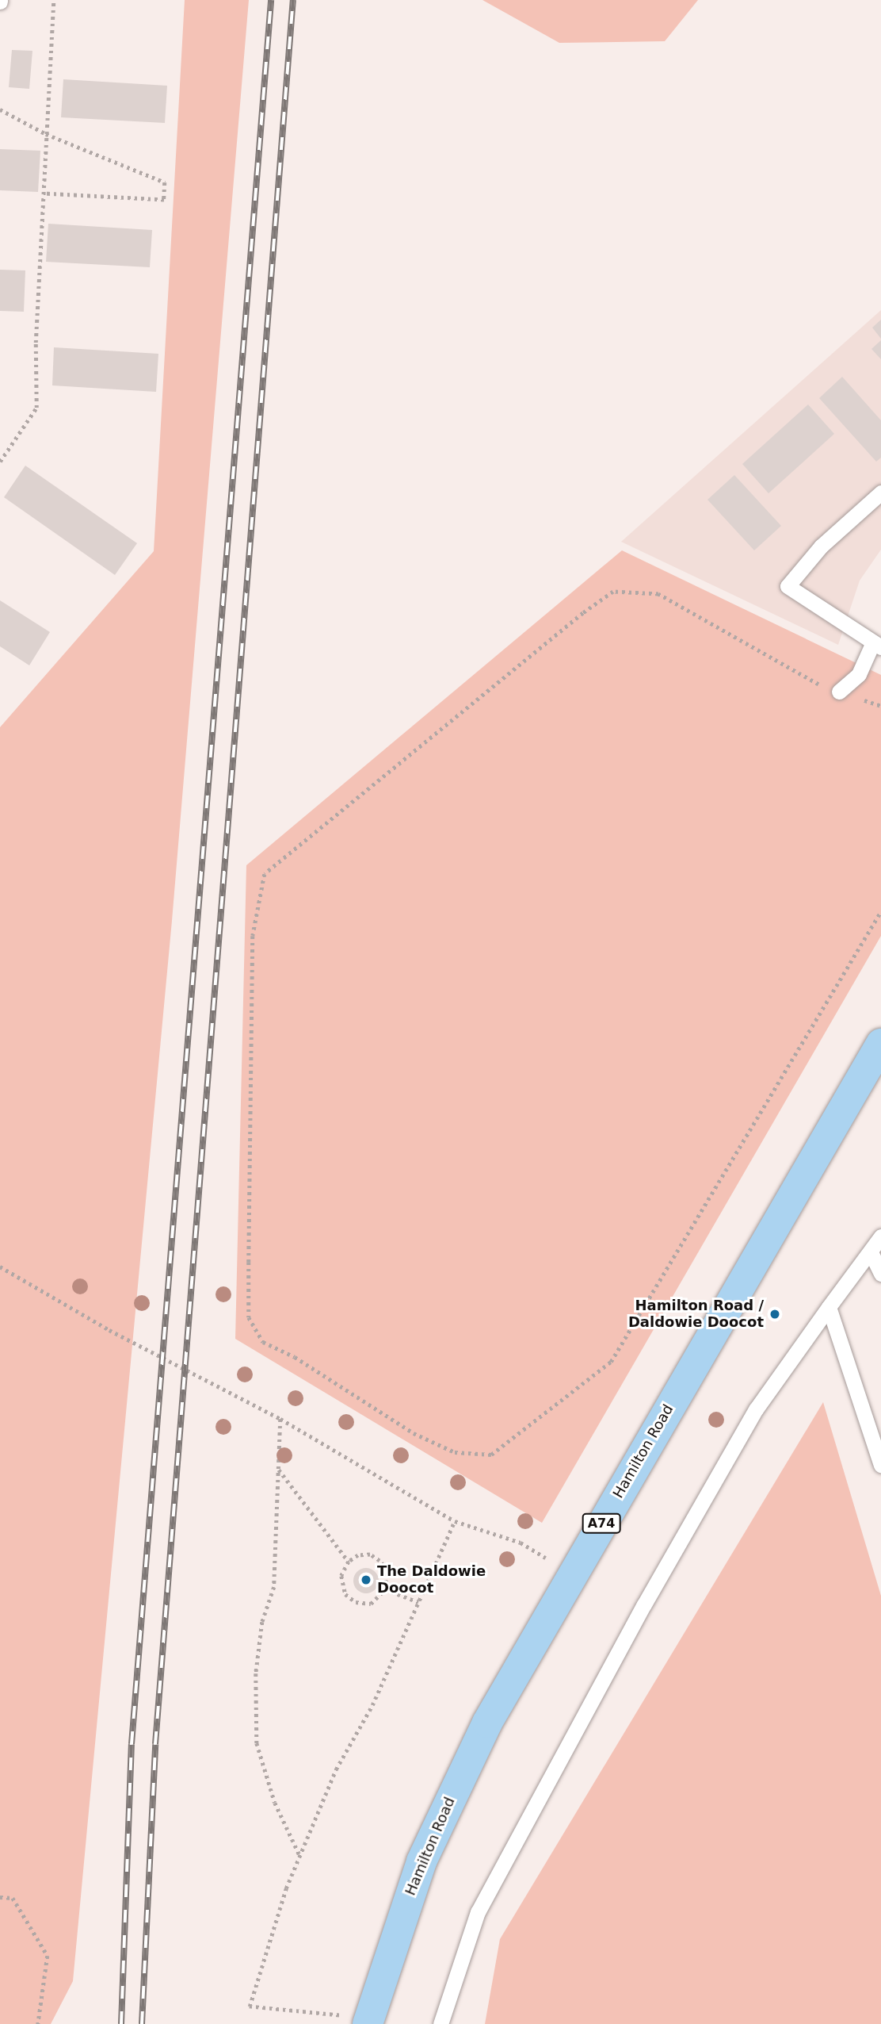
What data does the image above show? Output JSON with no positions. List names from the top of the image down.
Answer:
{
  "streets": {
    "main road": ["Hamilton Road", "A74"]
  },
  "places": ["Hamilton Road / Daldowie Doocot", "The Daldowie Doocot"]
}
